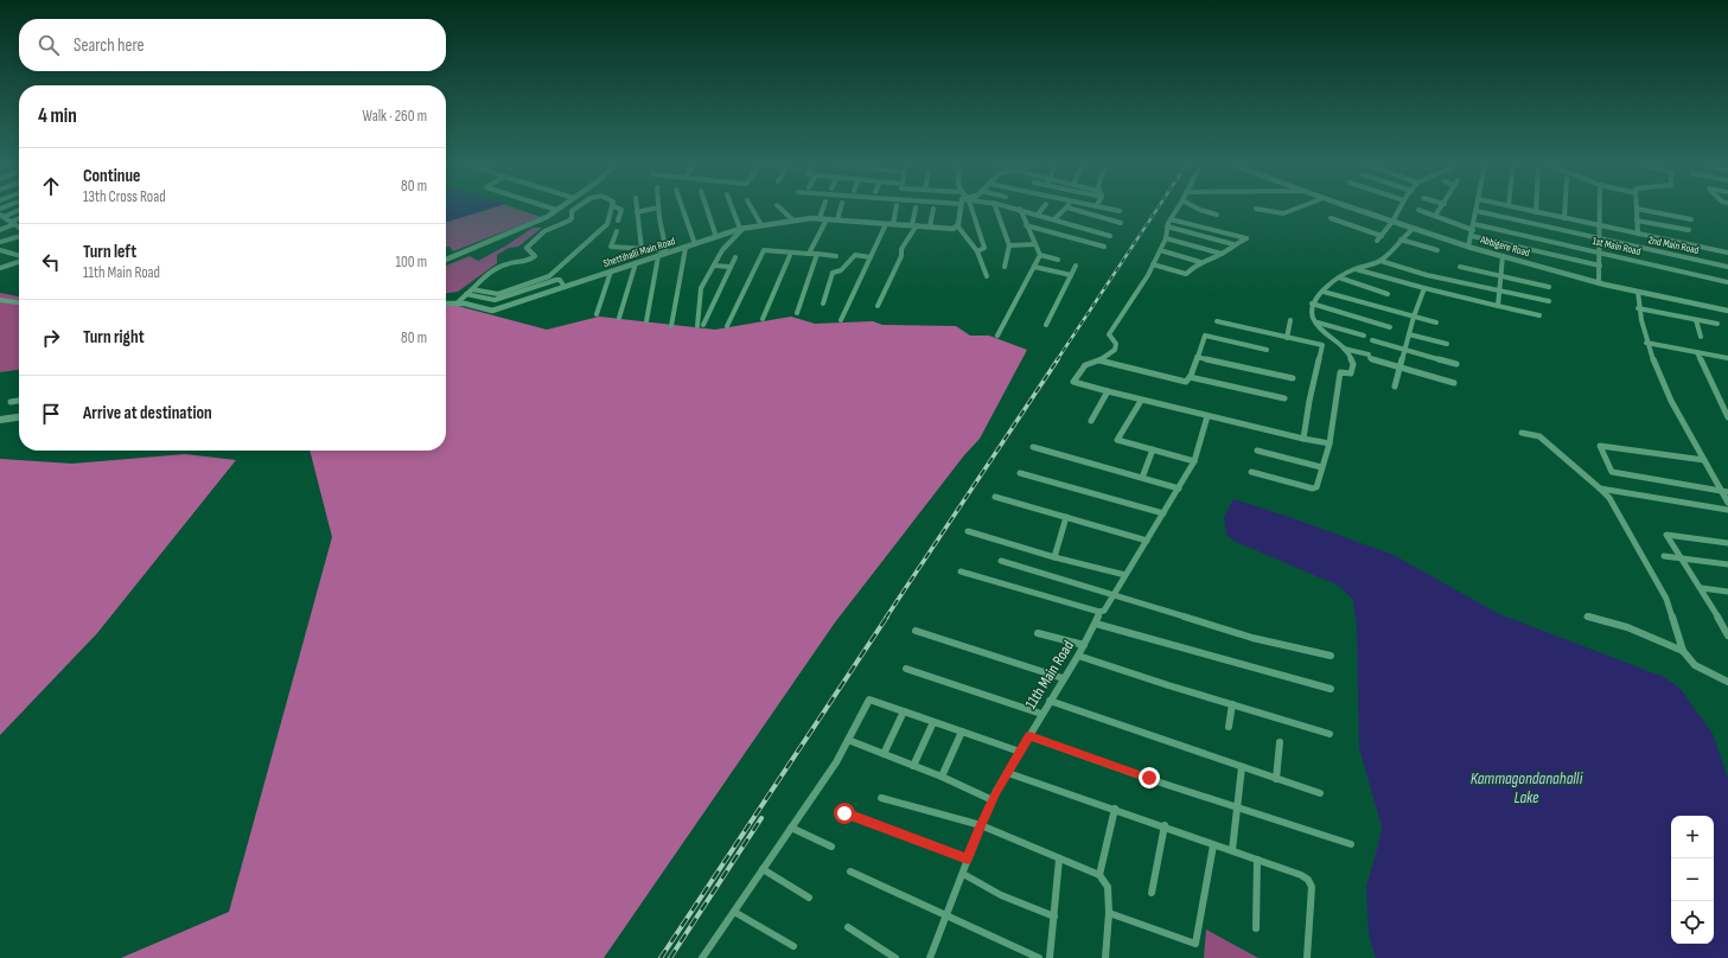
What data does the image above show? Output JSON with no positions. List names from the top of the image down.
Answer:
{
  "streets": {
    "street": [
      "2nd Main Road",
      "Abbigere Road",
      "1st Main Road",
      "Shettihalli Main Road",
      "11th Main Road"
    ]
  },
  "water": ["Kammagondanahalli Lake"],
  "page": {
    "search": "Search here",
    "heading": ["4 min", "Walk · 260 m"],
    "list": [
      ["Continue", "13th Cross Road", "80 m"],
      ["Turn left", "11th Main Road", "100 m"],
      ["Turn right", "80 m"],
      "Arrive at destination"
    ],
    "map_buttons": ["+", "−"]
  }
}
